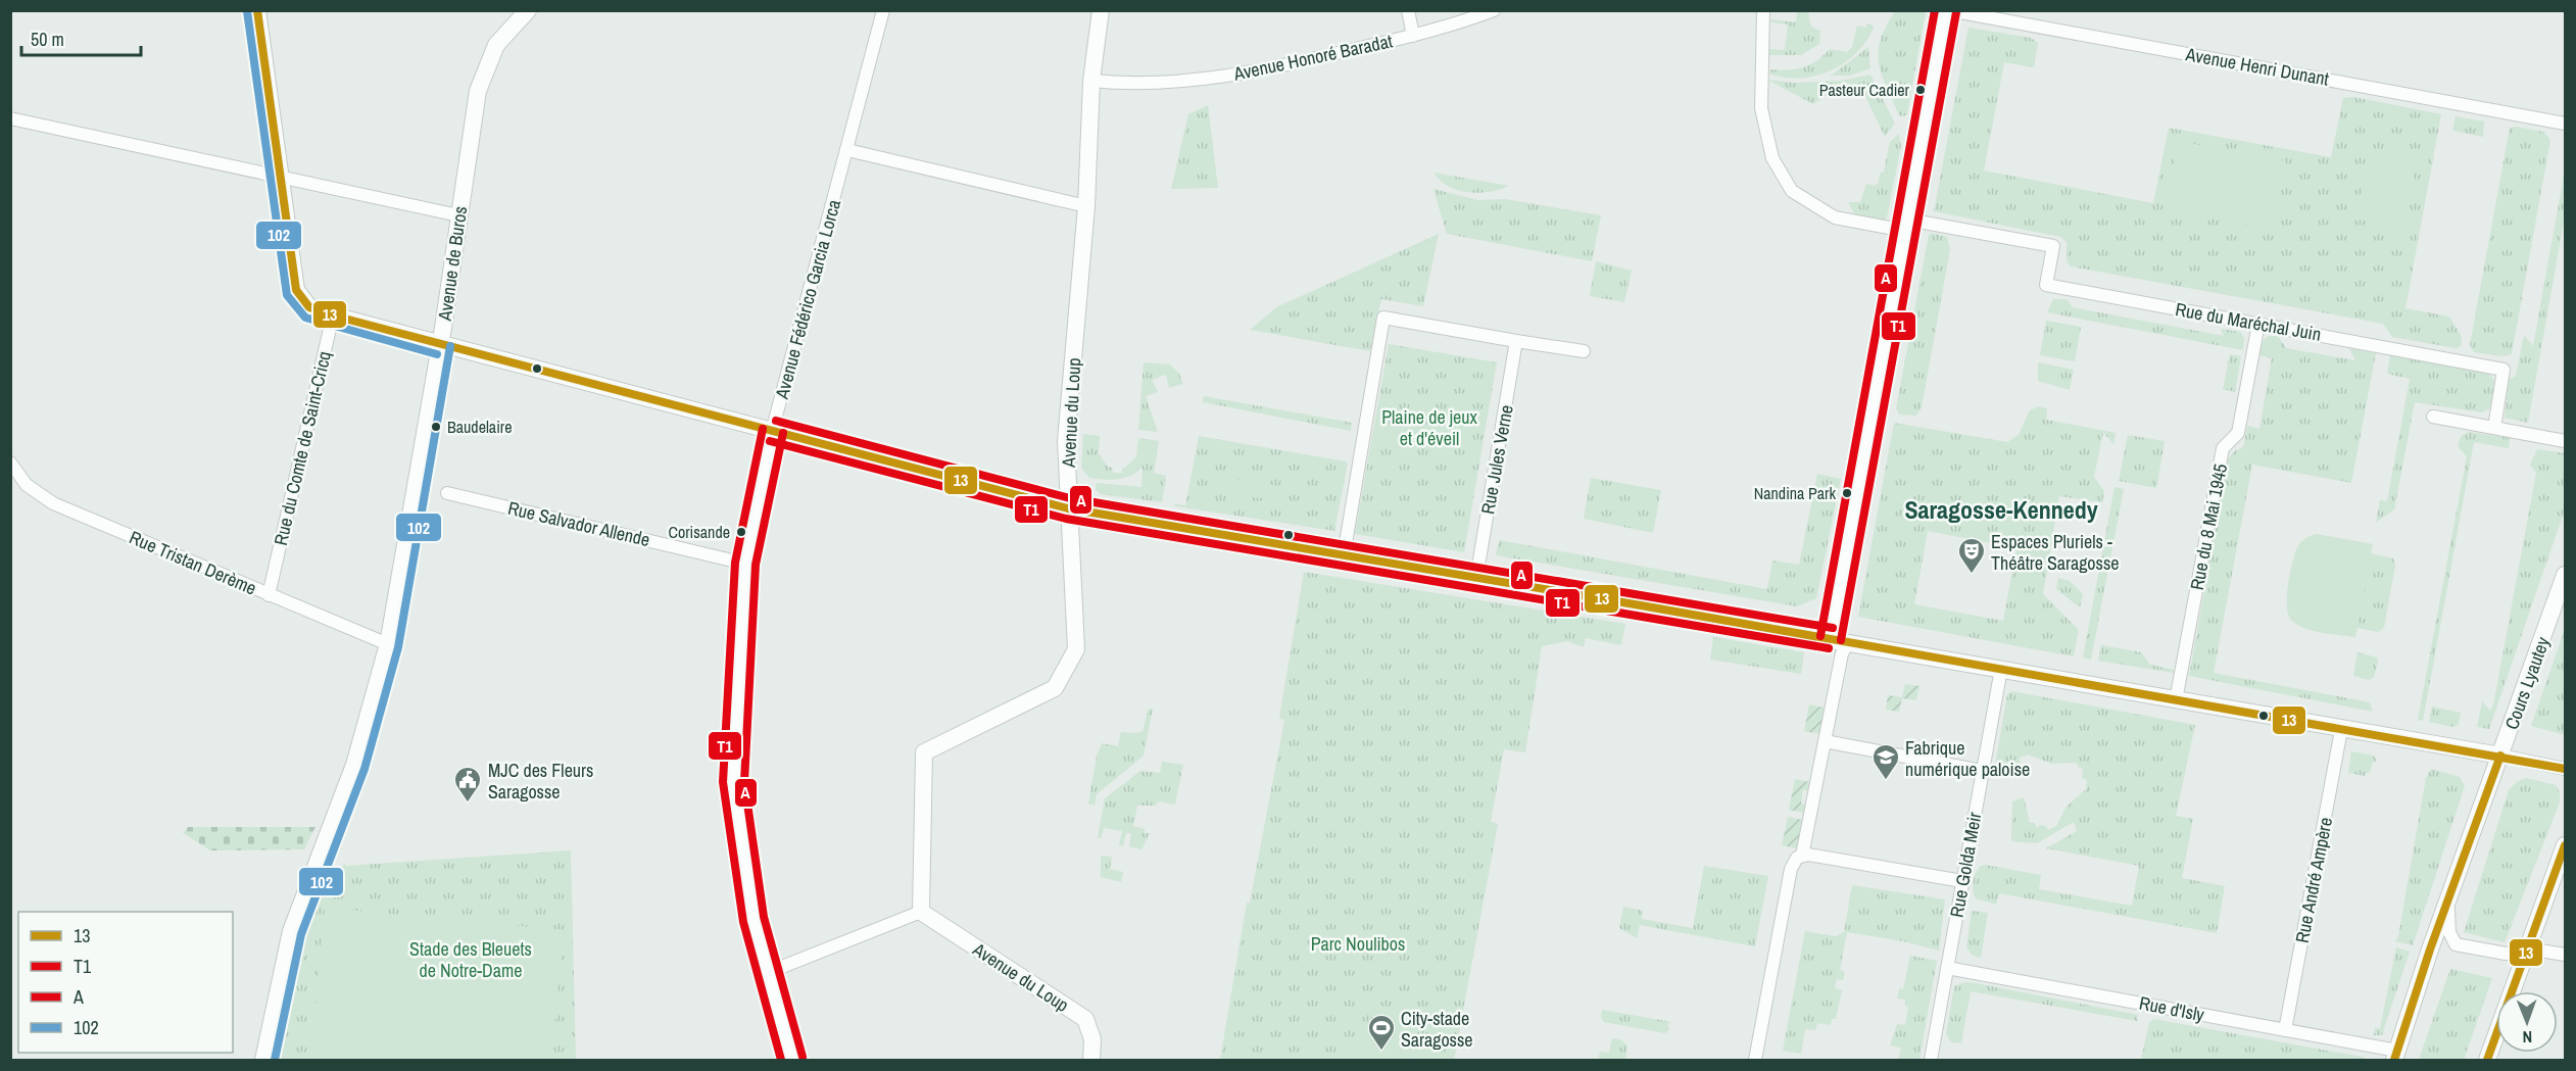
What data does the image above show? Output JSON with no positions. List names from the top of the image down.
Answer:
{
  "streets": {
    "street": [
      "Avenue Honoré Baradat",
      "Avenue Henri Dunant",
      "Avenue de Buros",
      "Avenue Fédérico Garcia Lorca",
      "Rue du Maréchal Juin",
      "Avenue du Loup",
      "Rue du Comte de Saint-Cricq",
      "Rue Jules Verne",
      "Rue Salvador Allende",
      "Rue du 8 Mai 1945",
      "Rue Tristan Derème",
      "Cours Lyautey",
      "Rue Golda Meir",
      "Rue André Ampère",
      "Rue d'Isly"
    ]
  },
  "crossings": [
    ["Avenue Honoré Baradat", "Avenue du Loup"],
    ["Avenue de Buros", "Rue Tristan Derème"],
    ["Avenue Fédérico Garcia Lorca", "Rue Salvador Allende"],
    ["Rue du Maréchal Juin", "Rue du 8 Mai 1945"],
    ["Rue du Comte de Saint-Cricq", "Rue Tristan Derème"],
    ["Cours Lyautey", "Rue d'Isly"],
    ["Rue Golda Meir", "Rue d'Isly"],
    ["Rue André Ampère", "Rue d'Isly"]
  ],
  "districts": ["Saragosse-Kennedy"],
  "parks": ["Plaine de jeux et d'éveil", "Parc Noulibos", "Stade des Bleuets de Notre-Dame"],
  "places": {
    "other": [
      "Pasteur Cadier",
      "Baudelaire",
      "Nandina Park",
      "Corisande"
    ],
    "theatre": ["Espaces Pluriels - Théâtre Saragosse"],
    "school or university": ["Fabrique numérique paloise"],
    "public building": ["MJC des Fleurs Saragosse"],
    "sports": ["City-stade Saragosse"]
  },
  "lines": [
    "transit line 13",
    "transit line A",
    "transit line 102",
    "transit line T1"
  ],
  "legend": [
    "13",
    "T1",
    "A",
    "102"
  ],
  "scale_bar": "50 m",
  "north": "bottom"
}
